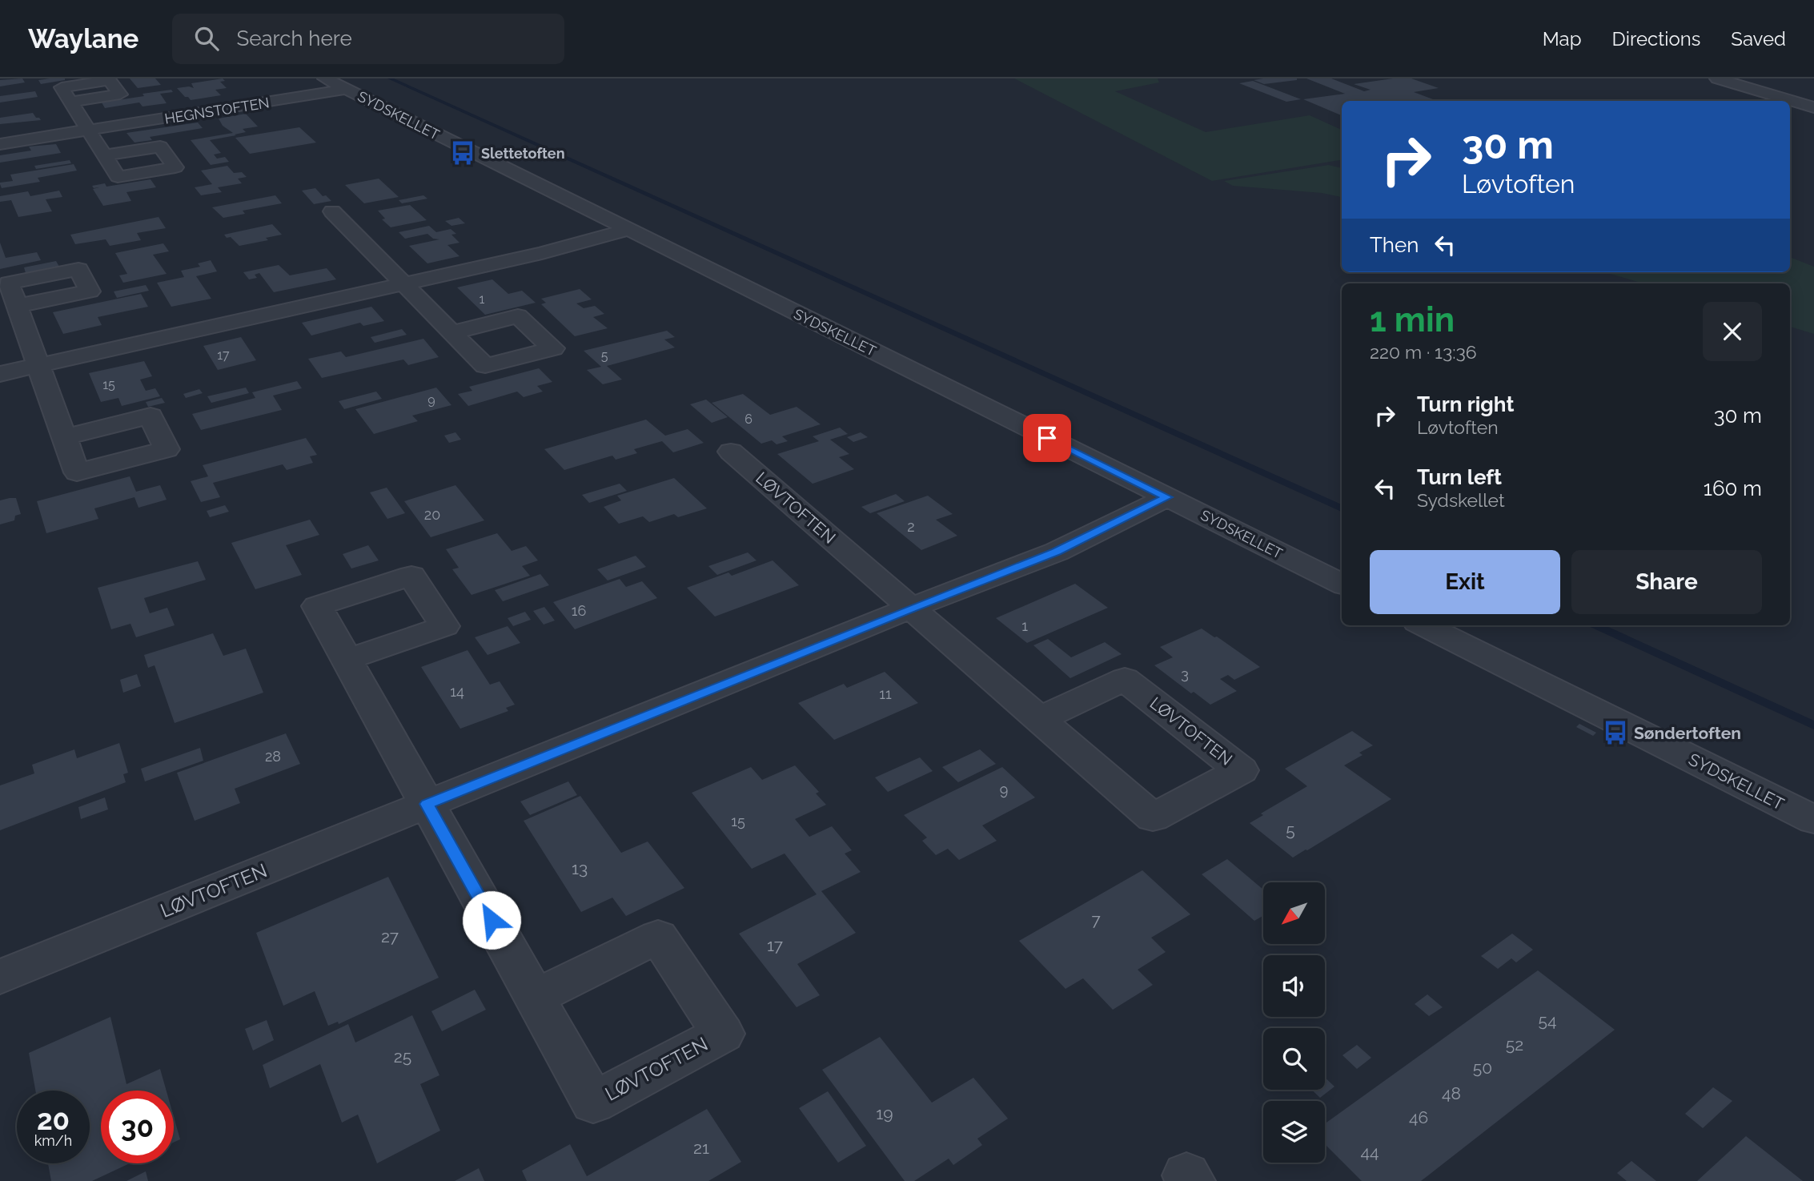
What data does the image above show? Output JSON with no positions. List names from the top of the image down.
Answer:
{
  "streets": {
    "street": ["HEGNSTOFTEN", "SYDSKELLET", "LØVTOFTEN"]
  },
  "crossings": [
    ["HEGNSTOFTEN", "SYDSKELLET"],
    ["SYDSKELLET", "LØVTOFTEN"]
  ],
  "places": {
    "bus stop": ["Slettetoften", "Søndertoften"]
  },
  "house_numbers": [
    "1",
    "17",
    "5",
    "15",
    "9",
    "6",
    "20",
    "2",
    "16",
    "1",
    "3",
    "14",
    "11",
    "28",
    "9",
    "15",
    "5",
    "13",
    "7",
    "27",
    "17",
    "54",
    "52",
    "25",
    "50",
    "48",
    "19",
    "46",
    "21",
    "44"
  ],
  "north": "bottom left",
  "page": {
    "header": "Waylane",
    "search": "Search here",
    "nav": ["Map", "Directions", "Saved"],
    "turn": ["30 m", "Løvtoften"],
    "then": "Then",
    "heading": ["1 min", "220 m · 13:36"],
    "list": [
      {
        "name": "Turn right",
        "note": "Løvtoften",
        "value": "30 m"
      },
      {
        "name": "Turn left",
        "note": "Sydskellet",
        "value": "160 m"
      }
    ],
    "buttons": ["Exit", "Share"],
    "speed": "20 km/h",
    "limit": "30"
  }
}
